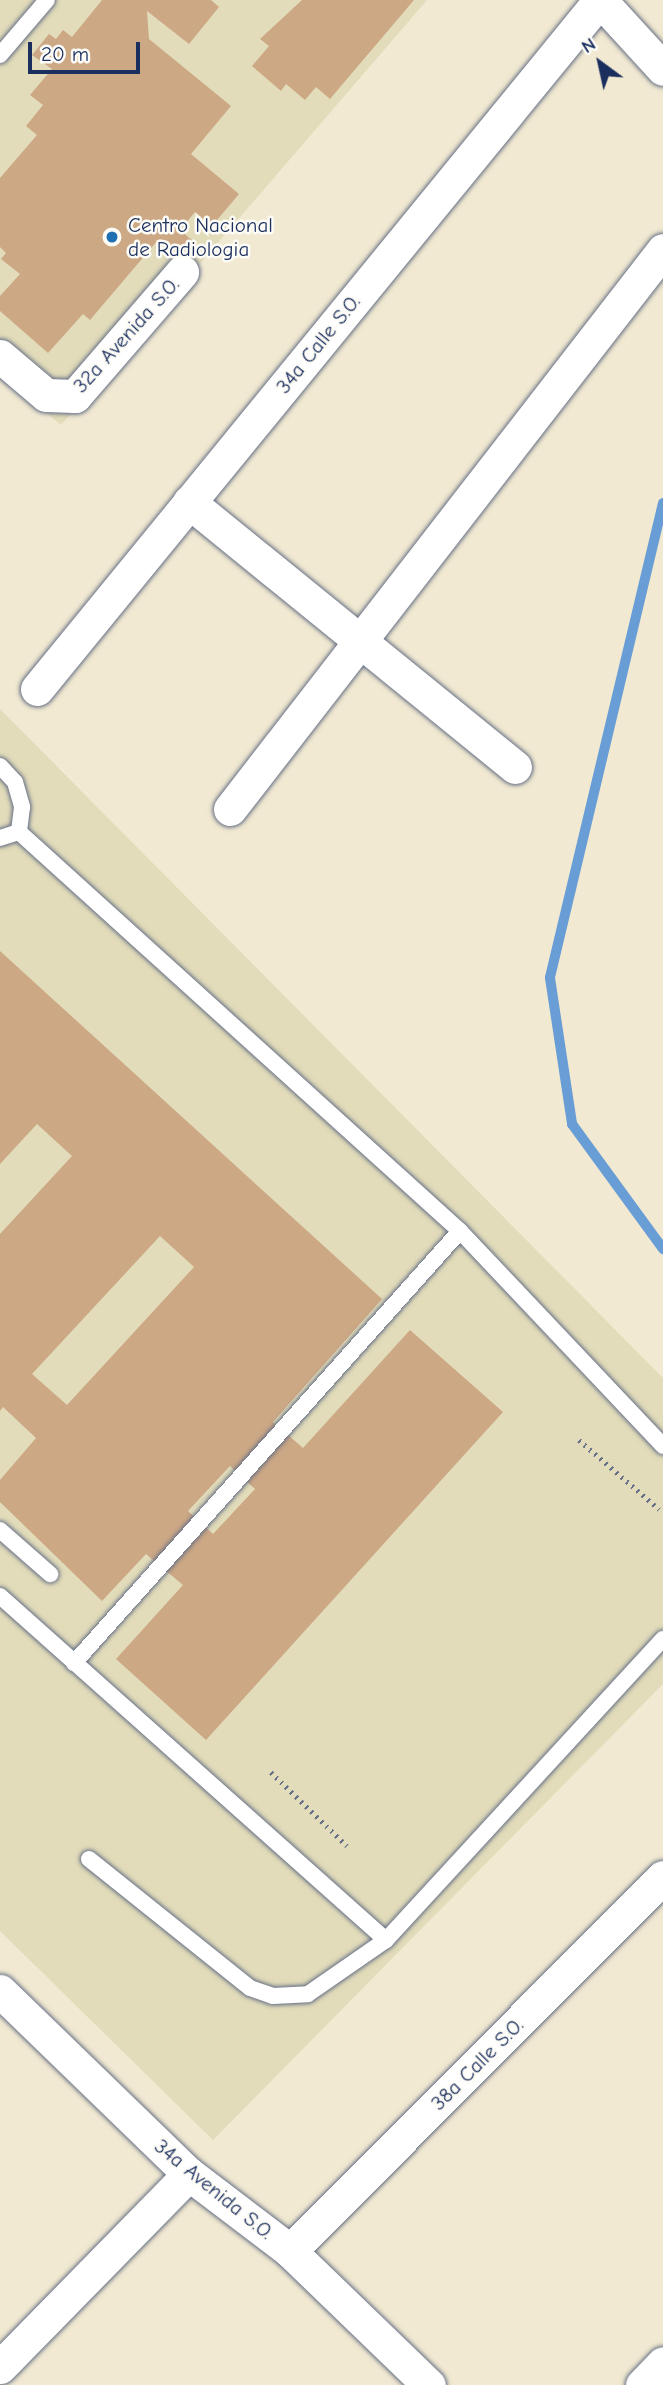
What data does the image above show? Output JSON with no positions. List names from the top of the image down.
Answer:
{
  "streets": {
    "street": [
      "32a Avenida S.O.",
      "34a Calle S.O.",
      "38a Calle S.O.",
      "34a Avenida S.O."
    ]
  },
  "crossings": [
    ["38a Calle S.O.", "34a Avenida S.O."]
  ],
  "places": ["Centro Nacional de Radiologia"],
  "scale_bar": "20 m",
  "north": "top left"
}
